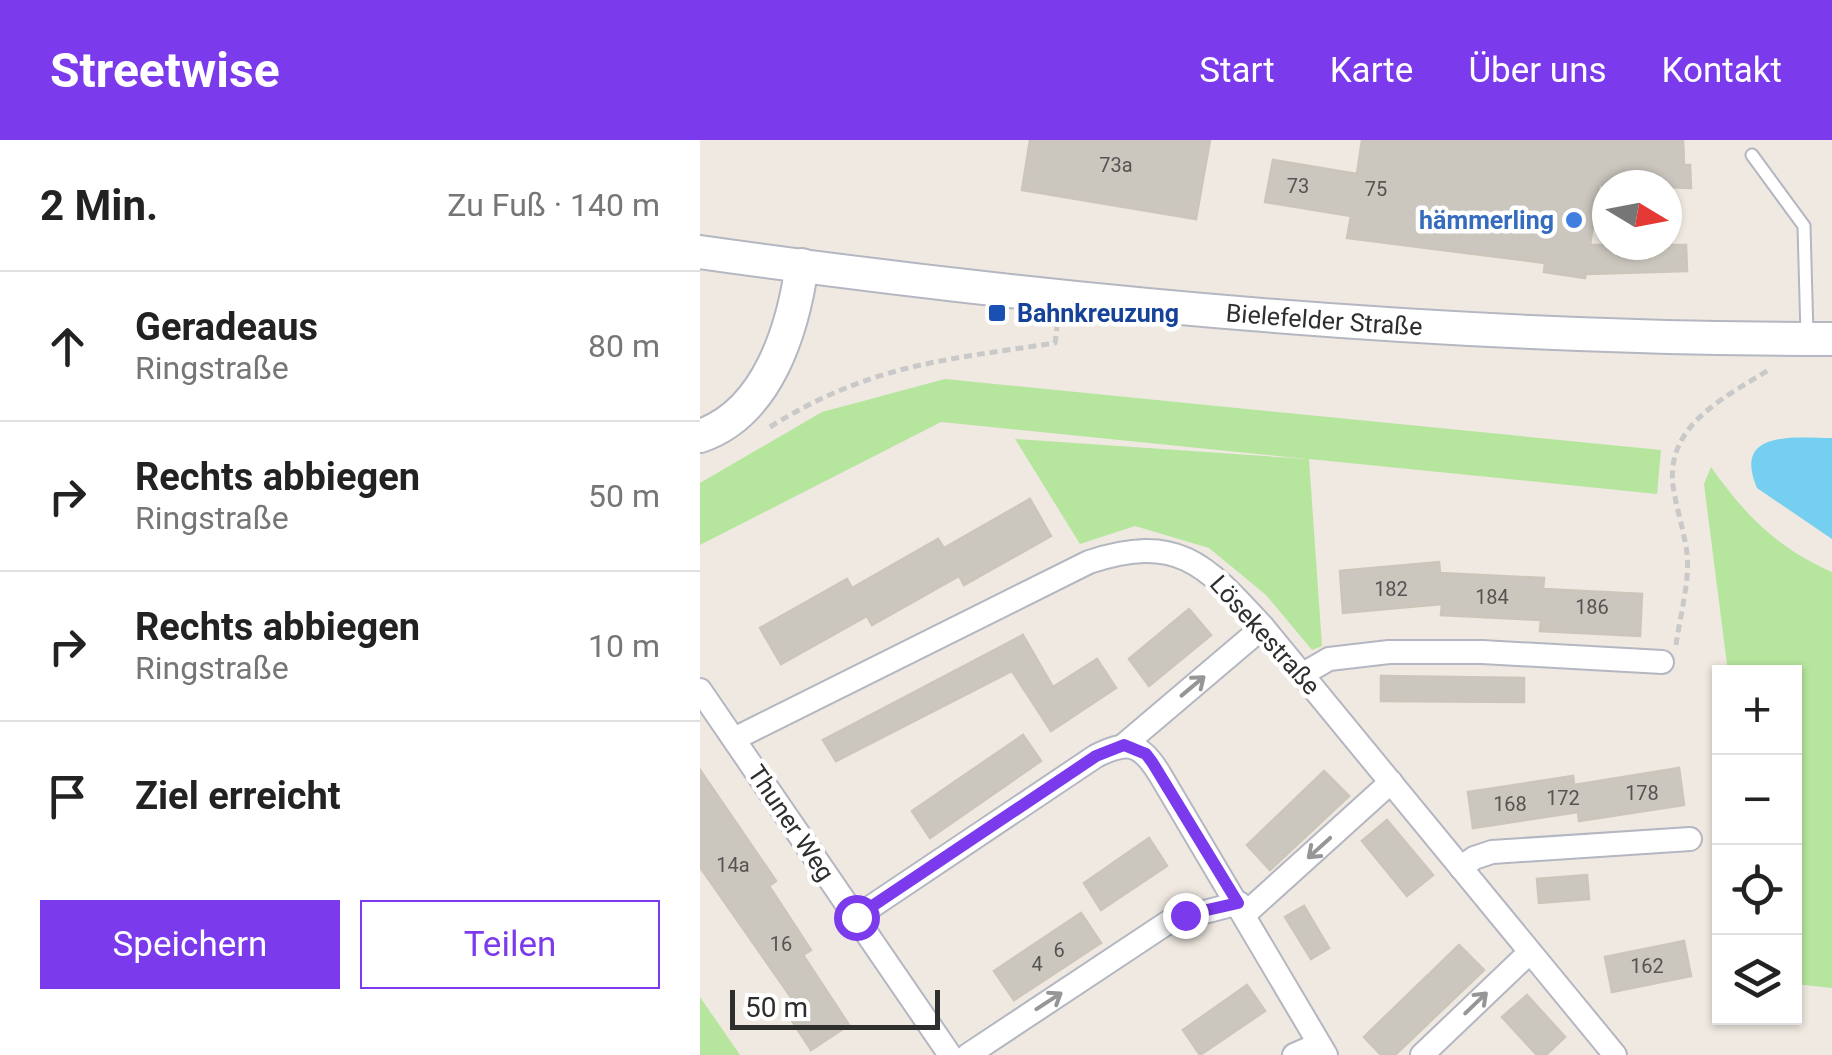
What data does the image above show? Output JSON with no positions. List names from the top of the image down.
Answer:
{
  "streets": {
    "main road": ["Bielefelder Straße"],
    "street": ["Lösekestraße", "Thuner Weg"]
  },
  "crossings": [
    ["Lösekestraße", "Thuner Weg"]
  ],
  "places": {
    "other": ["hämmerling"],
    "transit": ["Bahnkreuzung"]
  },
  "house_numbers": [
    "73a",
    "73",
    "75",
    "182",
    "184",
    "186",
    "178",
    "172",
    "168",
    "14a",
    "16",
    "6",
    "4",
    "162"
  ],
  "scale_bar": "50 m",
  "north": "right",
  "page": {
    "header": "Streetwise",
    "nav": [
      "Start",
      "Karte",
      "Über uns",
      "Kontakt"
    ],
    "heading": ["2 Min.", "Zu Fuß · 140 m"],
    "list": [
      ["Geradeaus", "Ringstraße", "80 m"],
      ["Rechts abbiegen", "Ringstraße", "50 m"],
      ["Rechts abbiegen", "Ringstraße", "10 m"],
      "Ziel erreicht"
    ],
    "map_buttons": ["+", "−"],
    "buttons": ["Speichern", "Teilen"],
    "scale": "50 m"
  }
}
